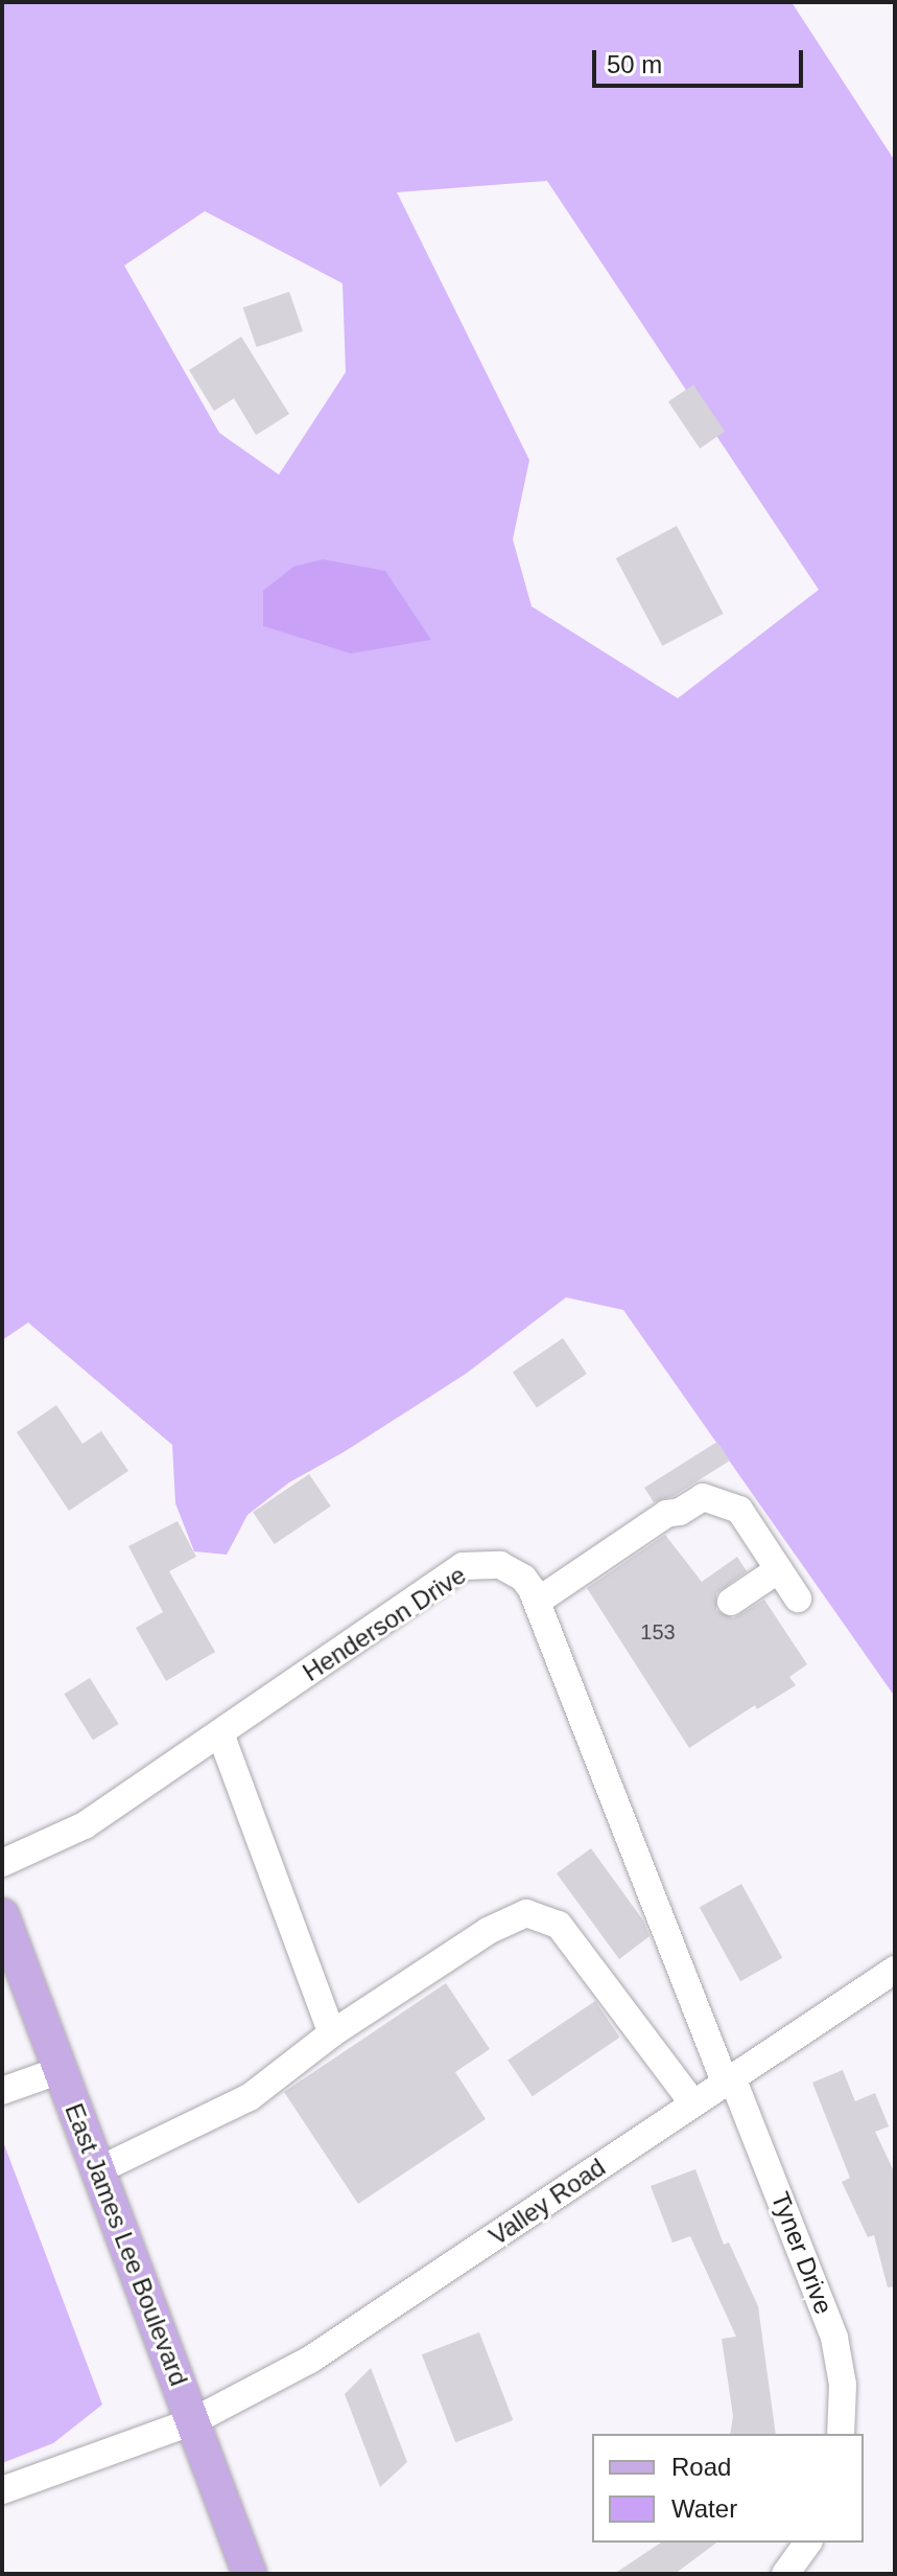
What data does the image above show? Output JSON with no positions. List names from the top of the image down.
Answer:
{
  "streets": {
    "main road": ["East James Lee Boulevard"],
    "street": ["Henderson Drive", "Valley Road", "Tyner Drive"]
  },
  "crossings": [
    ["Henderson Drive", "Valley Road"],
    ["Henderson Drive", "Tyner Drive"],
    ["Valley Road", "East James Lee Boulevard"],
    ["Valley Road", "Tyner Drive"]
  ],
  "house_numbers": ["153"],
  "legend": ["Road", "Water"],
  "scale_bar": "50 m"
}
